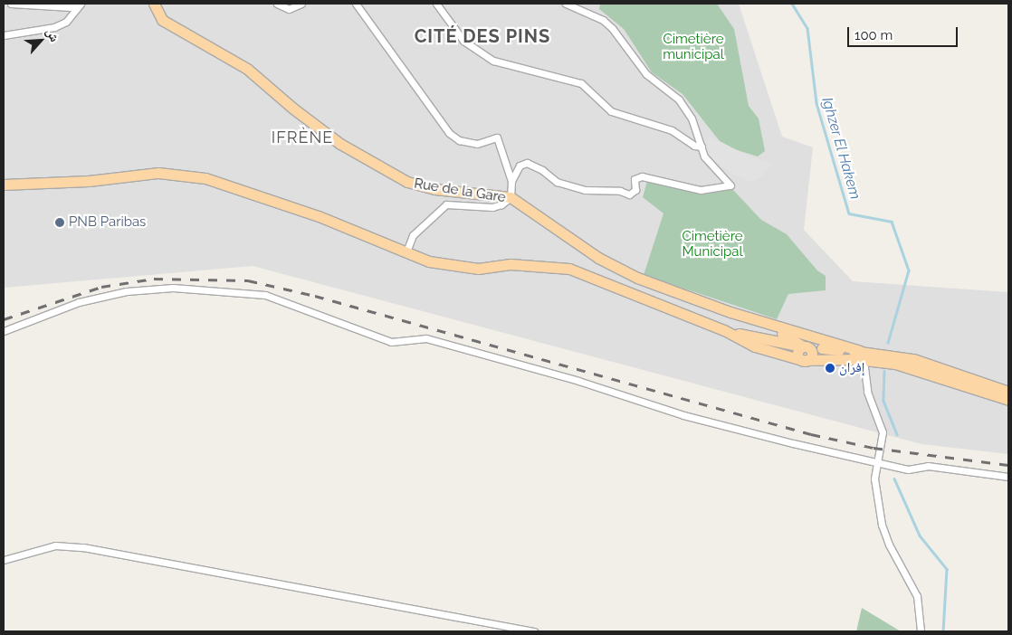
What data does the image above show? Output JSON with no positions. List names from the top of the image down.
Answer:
{
  "streets": {
    "main road": ["Rue de la Gare"]
  },
  "districts": ["CITÉ DES PINS", "IFRÈNE"],
  "water": ["Ighzer El Hakem"],
  "parks": ["Cimetière municipal", "Cimetière Municipal"],
  "places": ["PNB Paribas", "إفران"],
  "scale_bar": "100 m",
  "north": "top right"
}
